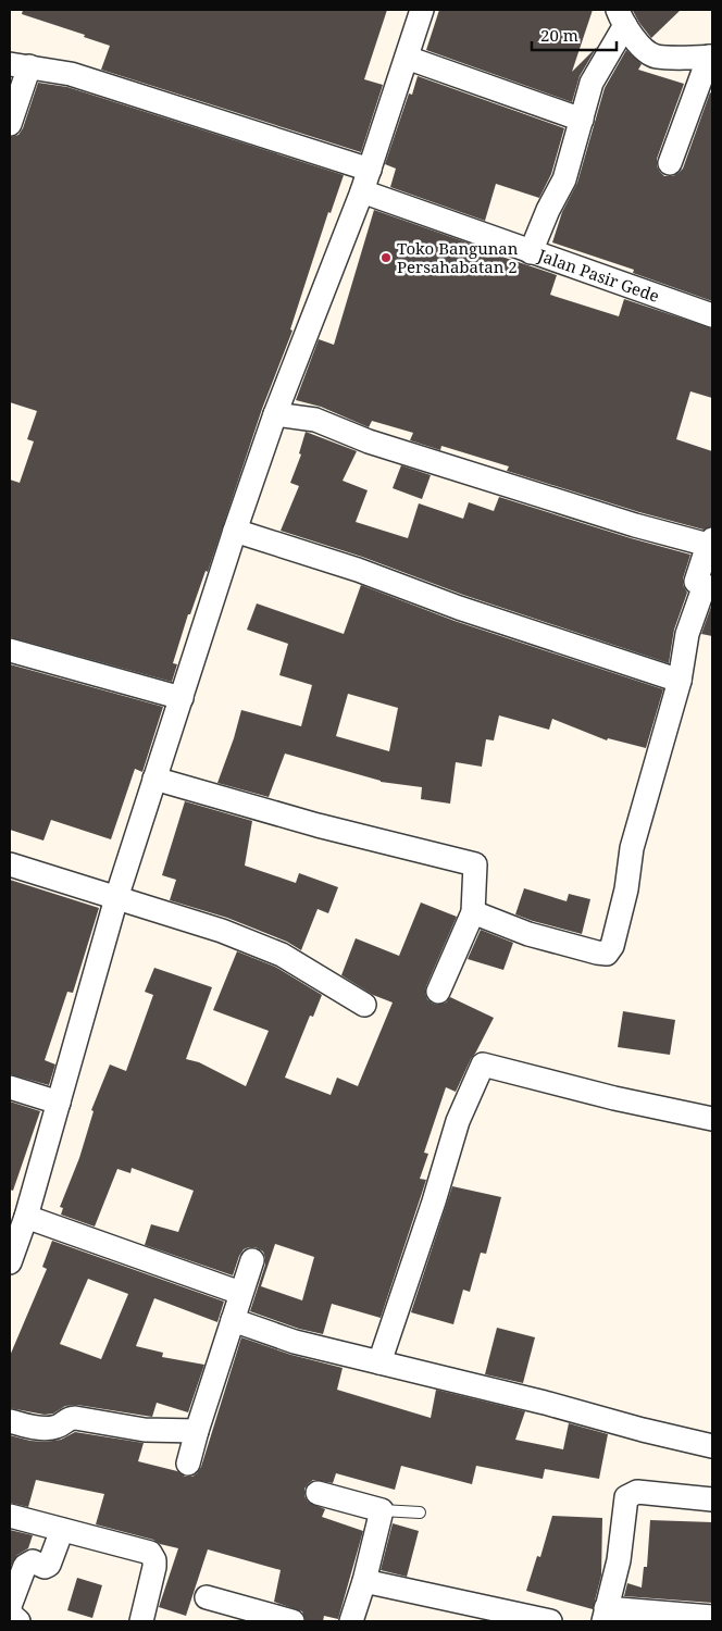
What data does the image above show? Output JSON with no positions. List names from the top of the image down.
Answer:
{
  "streets": {
    "street": ["Jalan Pasir Gede"]
  },
  "places": ["Toko Bangunan Persahabatan 2"],
  "scale_bar": "20 m"
}
